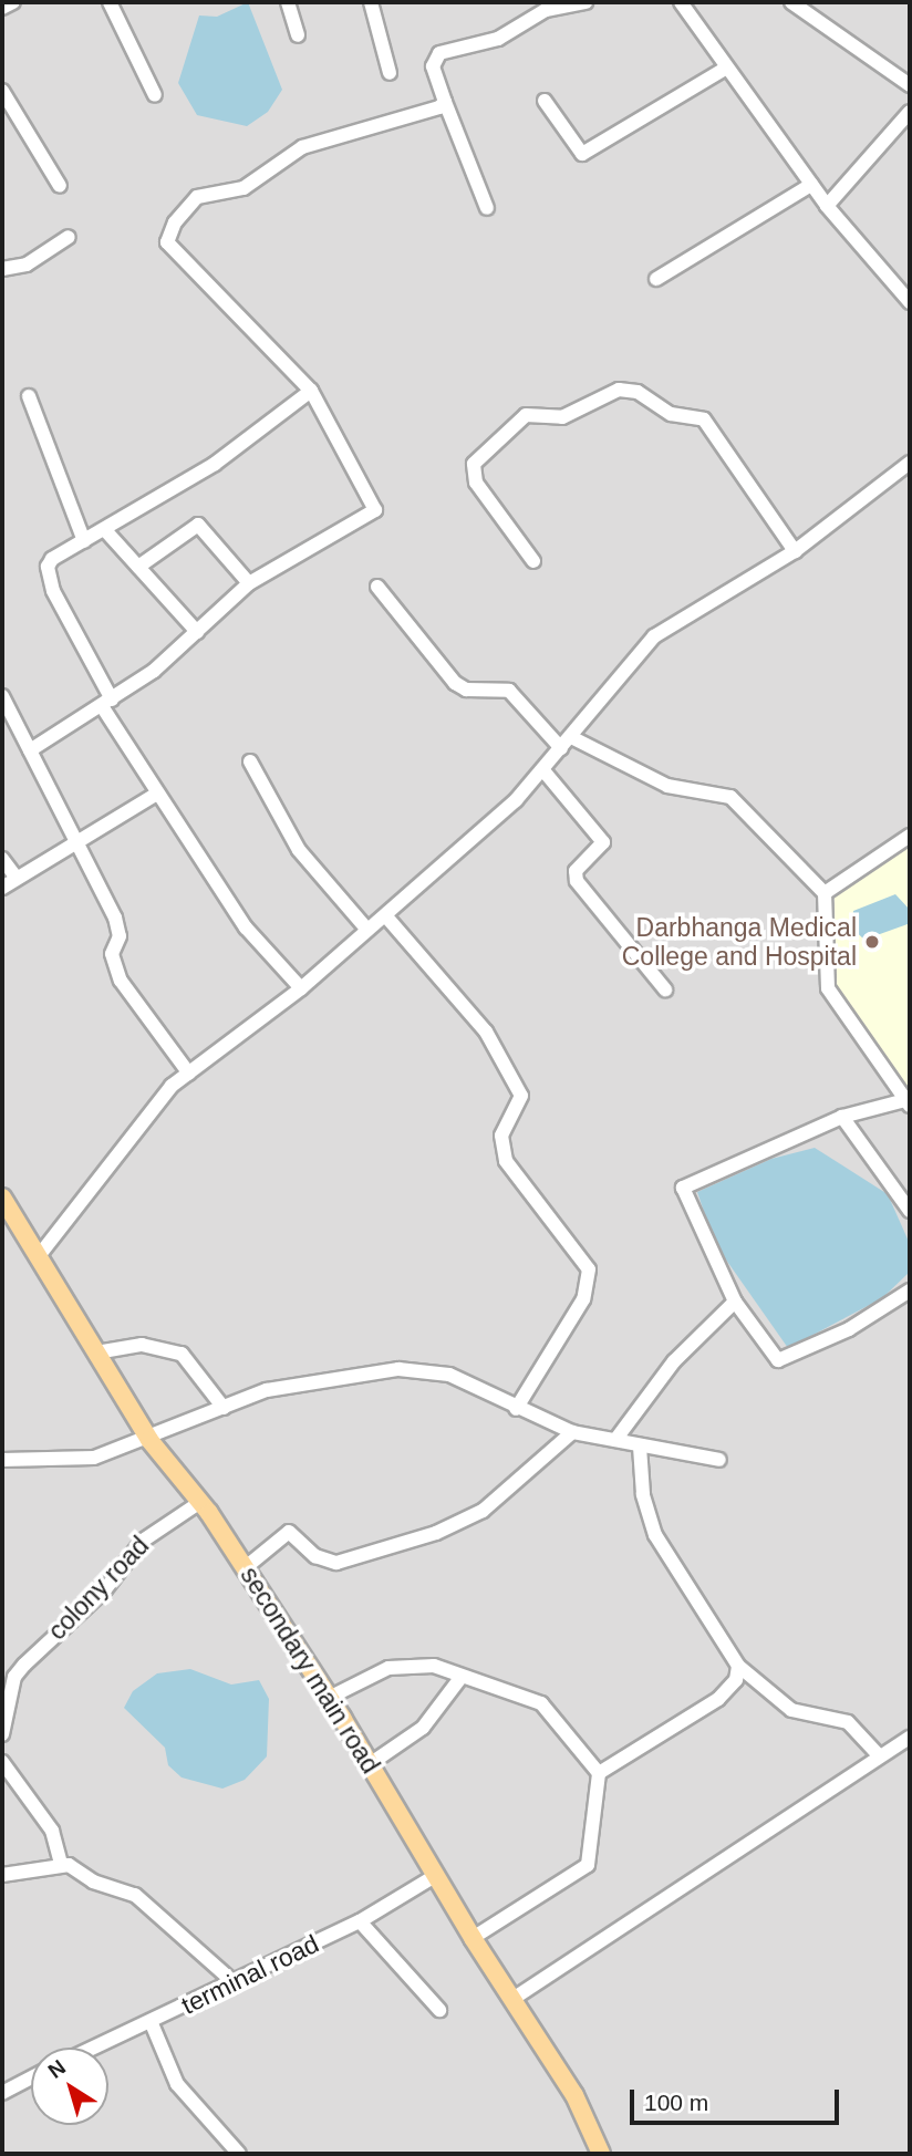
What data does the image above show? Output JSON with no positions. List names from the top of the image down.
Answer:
{
  "streets": {
    "main road": ["secondary main road"],
    "street": ["colony road", "terminal road"]
  },
  "crossings": [
    ["colony road", "secondary main road"],
    ["secondary main road", "terminal road"]
  ],
  "places": ["Darbhanga Medical College and Hospital"],
  "scale_bar": "100 m",
  "north": "top left"
}
